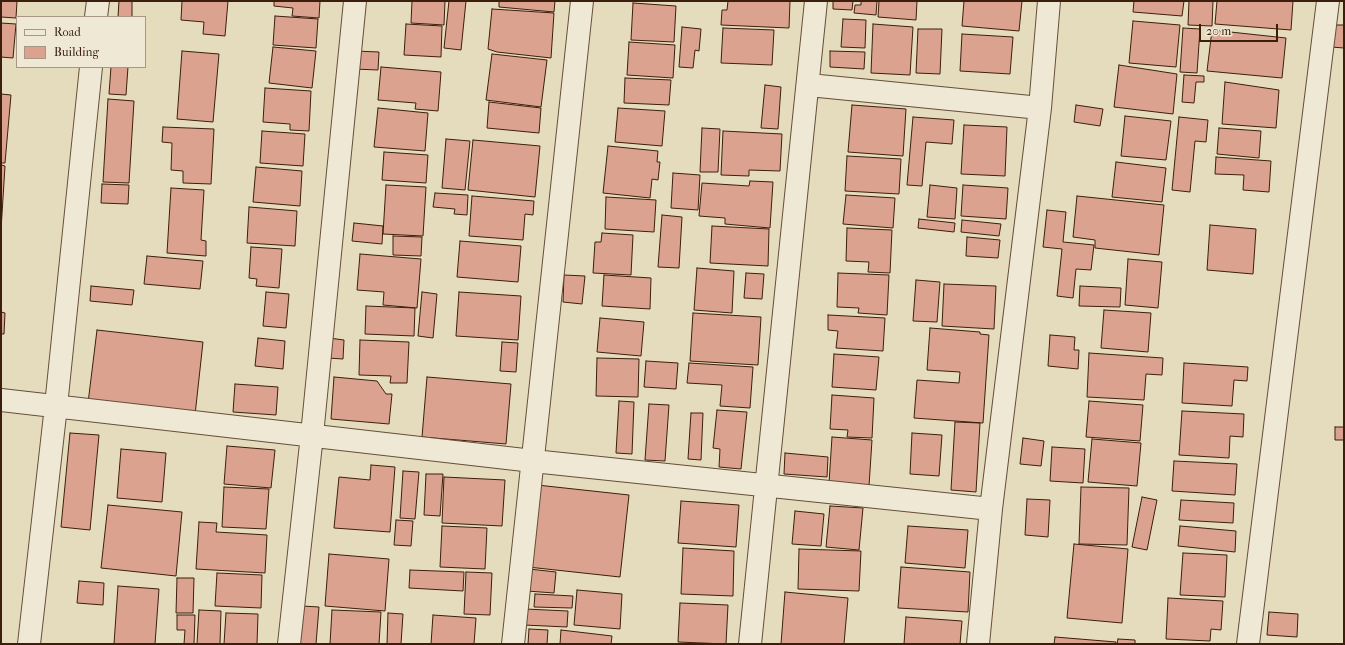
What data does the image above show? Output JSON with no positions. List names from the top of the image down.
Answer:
{
  "legend": ["Road", "Building"],
  "scale_bar": "20 m"
}
